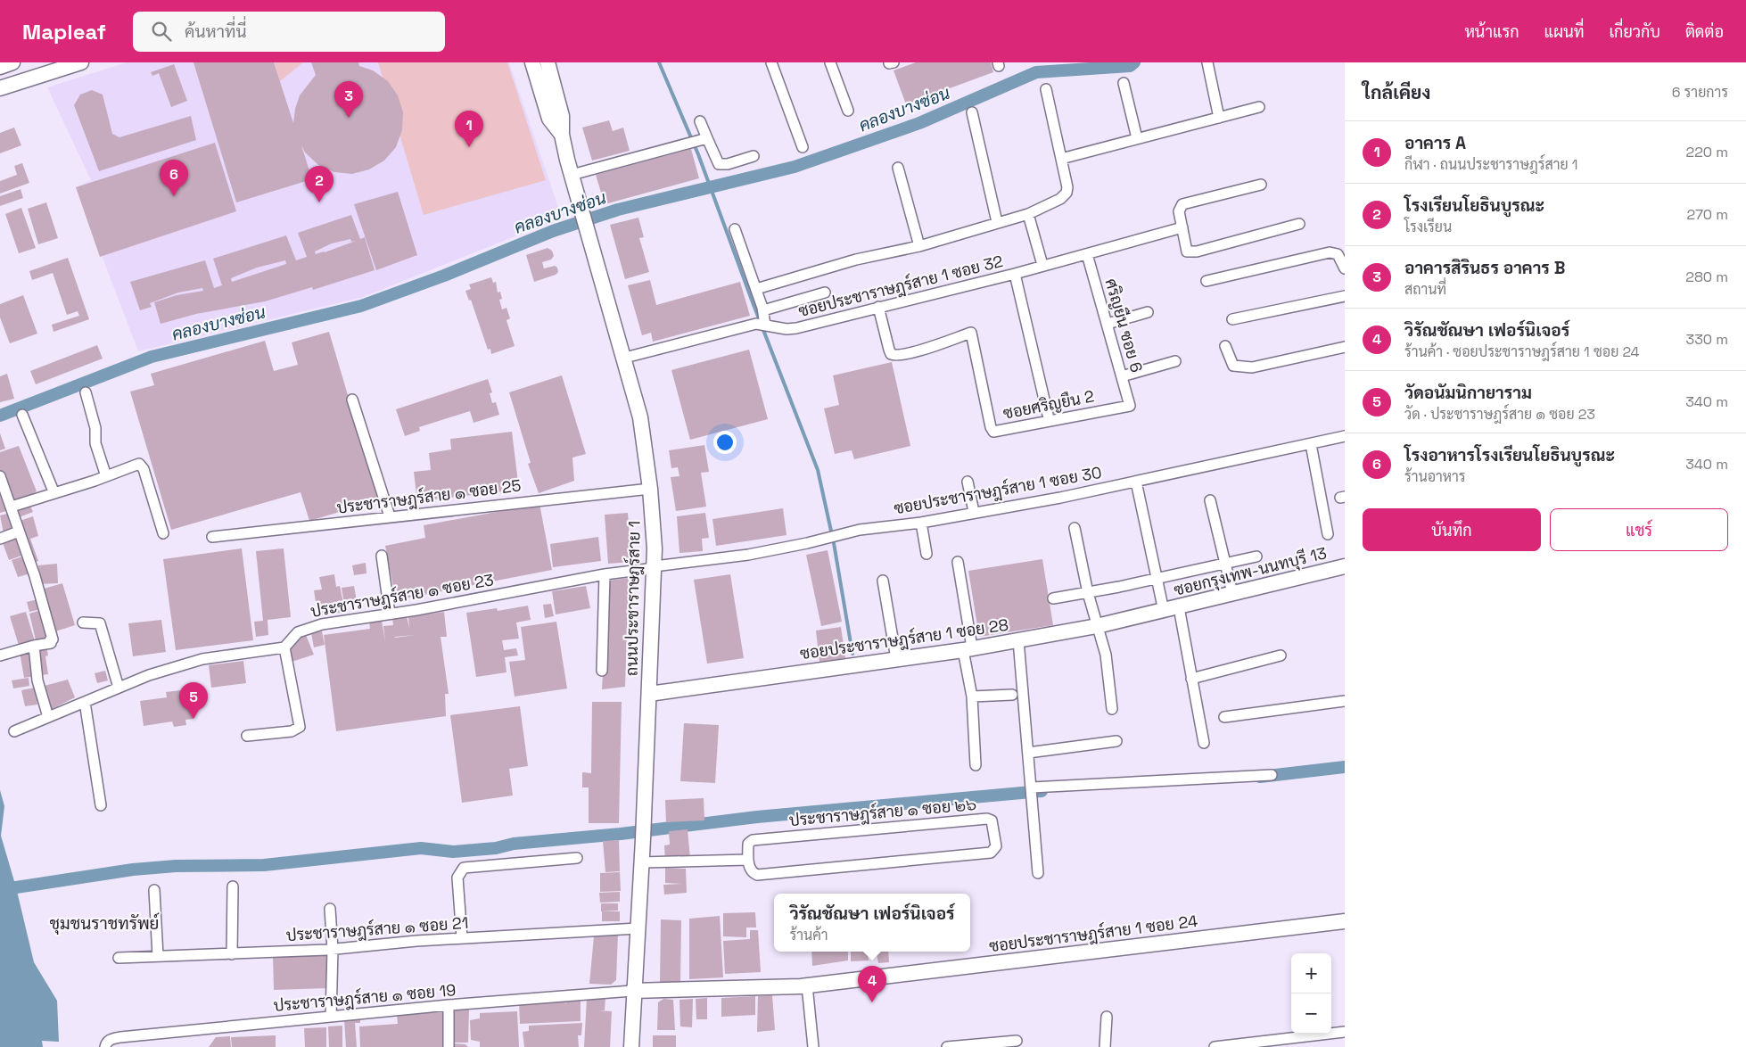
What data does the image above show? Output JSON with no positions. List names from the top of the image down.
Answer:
{
  "streets": {
    "street": [
      "ซอยประชาราษฎร์สาย 1 ซอย 32",
      "ศริญยืน ซอย 6",
      "ซอยศริญยืน 2",
      "ซอยประชาราษฎร์สาย 1 ซอย 30",
      "ประชาราษฎร์สาย ๑ ซอย 25",
      "ซอยกรุงเทพ-นนทบุรี 13",
      "ประชาราษฎร์สาย ๑ ซอย 23",
      "ถนนประชาราษฎร์สาย 1",
      "ซอยประชาราษฎร์สาย 1 ซอย 28",
      "ประชาราษฎร์สาย ๑ ซอย ๒๖",
      "ประชาราษฎร์สาย ๑ ซอย 21",
      "ซอยประชาราษฎร์สาย 1 ซอย 24",
      "ประชาราษฎร์สาย ๑ ซอย 19"
    ]
  },
  "crossings": [
    ["ซอยประชาราษฎร์สาย 1 ซอย 32", "ศริญยืน ซอย 6"],
    ["ซอยประชาราษฎร์สาย 1 ซอย 32", "ซอยศริญยืน 2"],
    ["ซอยประชาราษฎร์สาย 1 ซอย 32", "ถนนประชาราษฎร์สาย 1"],
    ["ศริญยืน ซอย 6", "ซอยศริญยืน 2"],
    ["ซอยประชาราษฎร์สาย 1 ซอย 30", "ประชาราษฎร์สาย ๑ ซอย 23"],
    ["ซอยประชาราษฎร์สาย 1 ซอย 30", "ถนนประชาราษฎร์สาย 1"],
    ["ประชาราษฎร์สาย ๑ ซอย 25", "ถนนประชาราษฎร์สาย 1"],
    ["ซอยกรุงเทพ-นนทบุรี 13", "ซอยประชาราษฎร์สาย 1 ซอย 28"],
    ["ประชาราษฎร์สาย ๑ ซอย 23", "ถนนประชาราษฎร์สาย 1"],
    ["ถนนประชาราษฎร์สาย 1", "ซอยประชาราษฎร์สาย 1 ซอย 28"],
    ["ถนนประชาราษฎร์สาย 1", "ประชาราษฎร์สาย ๑ ซอย 21"],
    ["ถนนประชาราษฎร์สาย 1", "ซอยประชาราษฎร์สาย 1 ซอย 24"],
    ["ถนนประชาราษฎร์สาย 1", "ประชาราษฎร์สาย ๑ ซอย 19"],
    ["ซอยประชาราษฎร์สาย 1 ซอย 24", "ประชาราษฎร์สาย ๑ ซอย 19"]
  ],
  "districts": ["ชุมชนราชทรัพย์"],
  "water": ["คลองบางซ่อน"],
  "page": {
    "header": "Mapleaf",
    "search": "ค้นหาที่นี่",
    "nav": [
      "หน้าแรก",
      "แผนที่",
      "เกี่ยวกับ",
      "ติดต่อ"
    ],
    "heading": ["ใกล้เคียง", "6 รายการ"],
    "pins": [
      "3",
      "1",
      "6",
      "2",
      "5",
      "4"
    ],
    "list": [
      {
        "mark": "1",
        "name": "อาคาร A",
        "note": "กีฬา · ถนนประชาราษฎร์สาย 1",
        "value": "220 m"
      },
      {
        "mark": "2",
        "name": "โรงเรียนโยธินบูรณะ",
        "note": "โรงเรียน",
        "value": "270 m"
      },
      {
        "mark": "3",
        "name": "อาคารสิรินธร อาคาร B",
        "note": "สถานที่",
        "value": "280 m"
      },
      {
        "mark": "4",
        "name": "วิรัณชัณษา เฟอร์นิเจอร์",
        "note": "ร้านค้า · ซอยประชาราษฎร์สาย 1 ซอย 24",
        "value": "330 m"
      },
      {
        "mark": "5",
        "name": "วัดอนัมนิกายาราม",
        "note": "วัด · ประชาราษฎร์สาย ๑ ซอย 23",
        "value": "340 m"
      },
      {
        "mark": "6",
        "name": "โรงอาหารโรงเรียนโยธินบูรณะ",
        "note": "ร้านอาหาร",
        "value": "340 m"
      }
    ],
    "buttons": ["บันทึก", "แชร์"],
    "popup": ["วิรัณชัณษา เฟอร์นิเจอร์", "ร้านค้า"],
    "map_buttons": ["+", "−"]
  }
}
